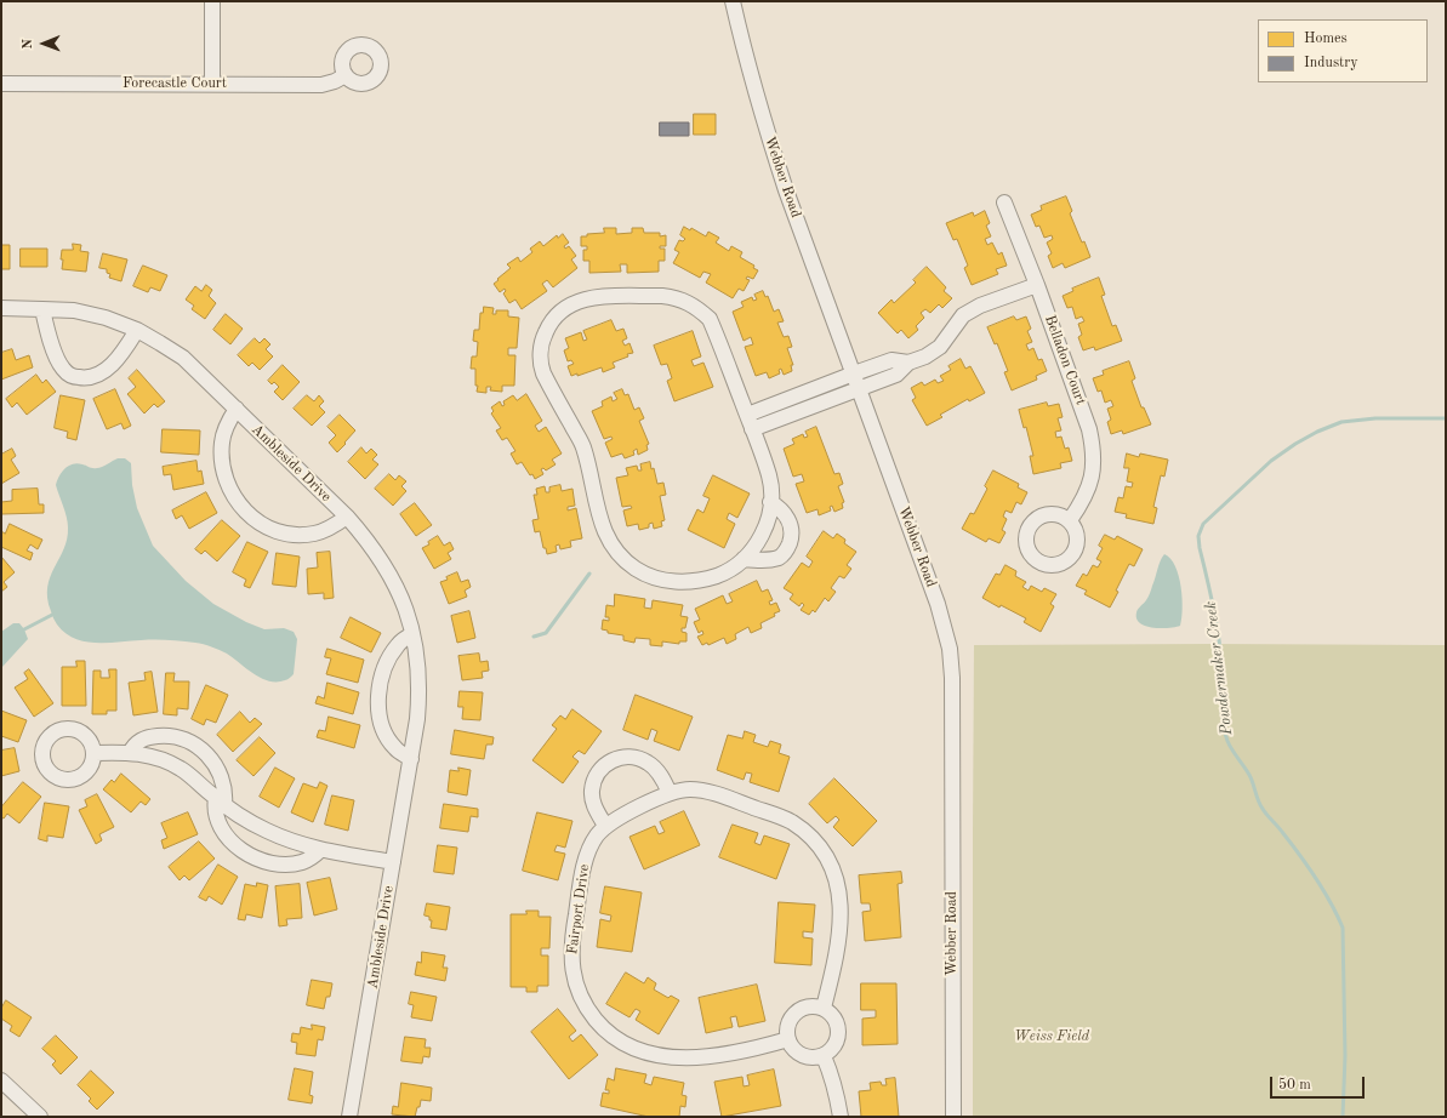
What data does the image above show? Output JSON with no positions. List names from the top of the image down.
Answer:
{
  "streets": {
    "street": [
      "Forecastle Court",
      "Webber Road",
      "Belladon Court",
      "Ambleside Drive",
      "Fairport Drive"
    ]
  },
  "water": ["Powdermaker Creek"],
  "parks": ["Weiss Field"],
  "legend": ["Homes", "Industry"],
  "scale_bar": "50 m",
  "north": "left"
}
